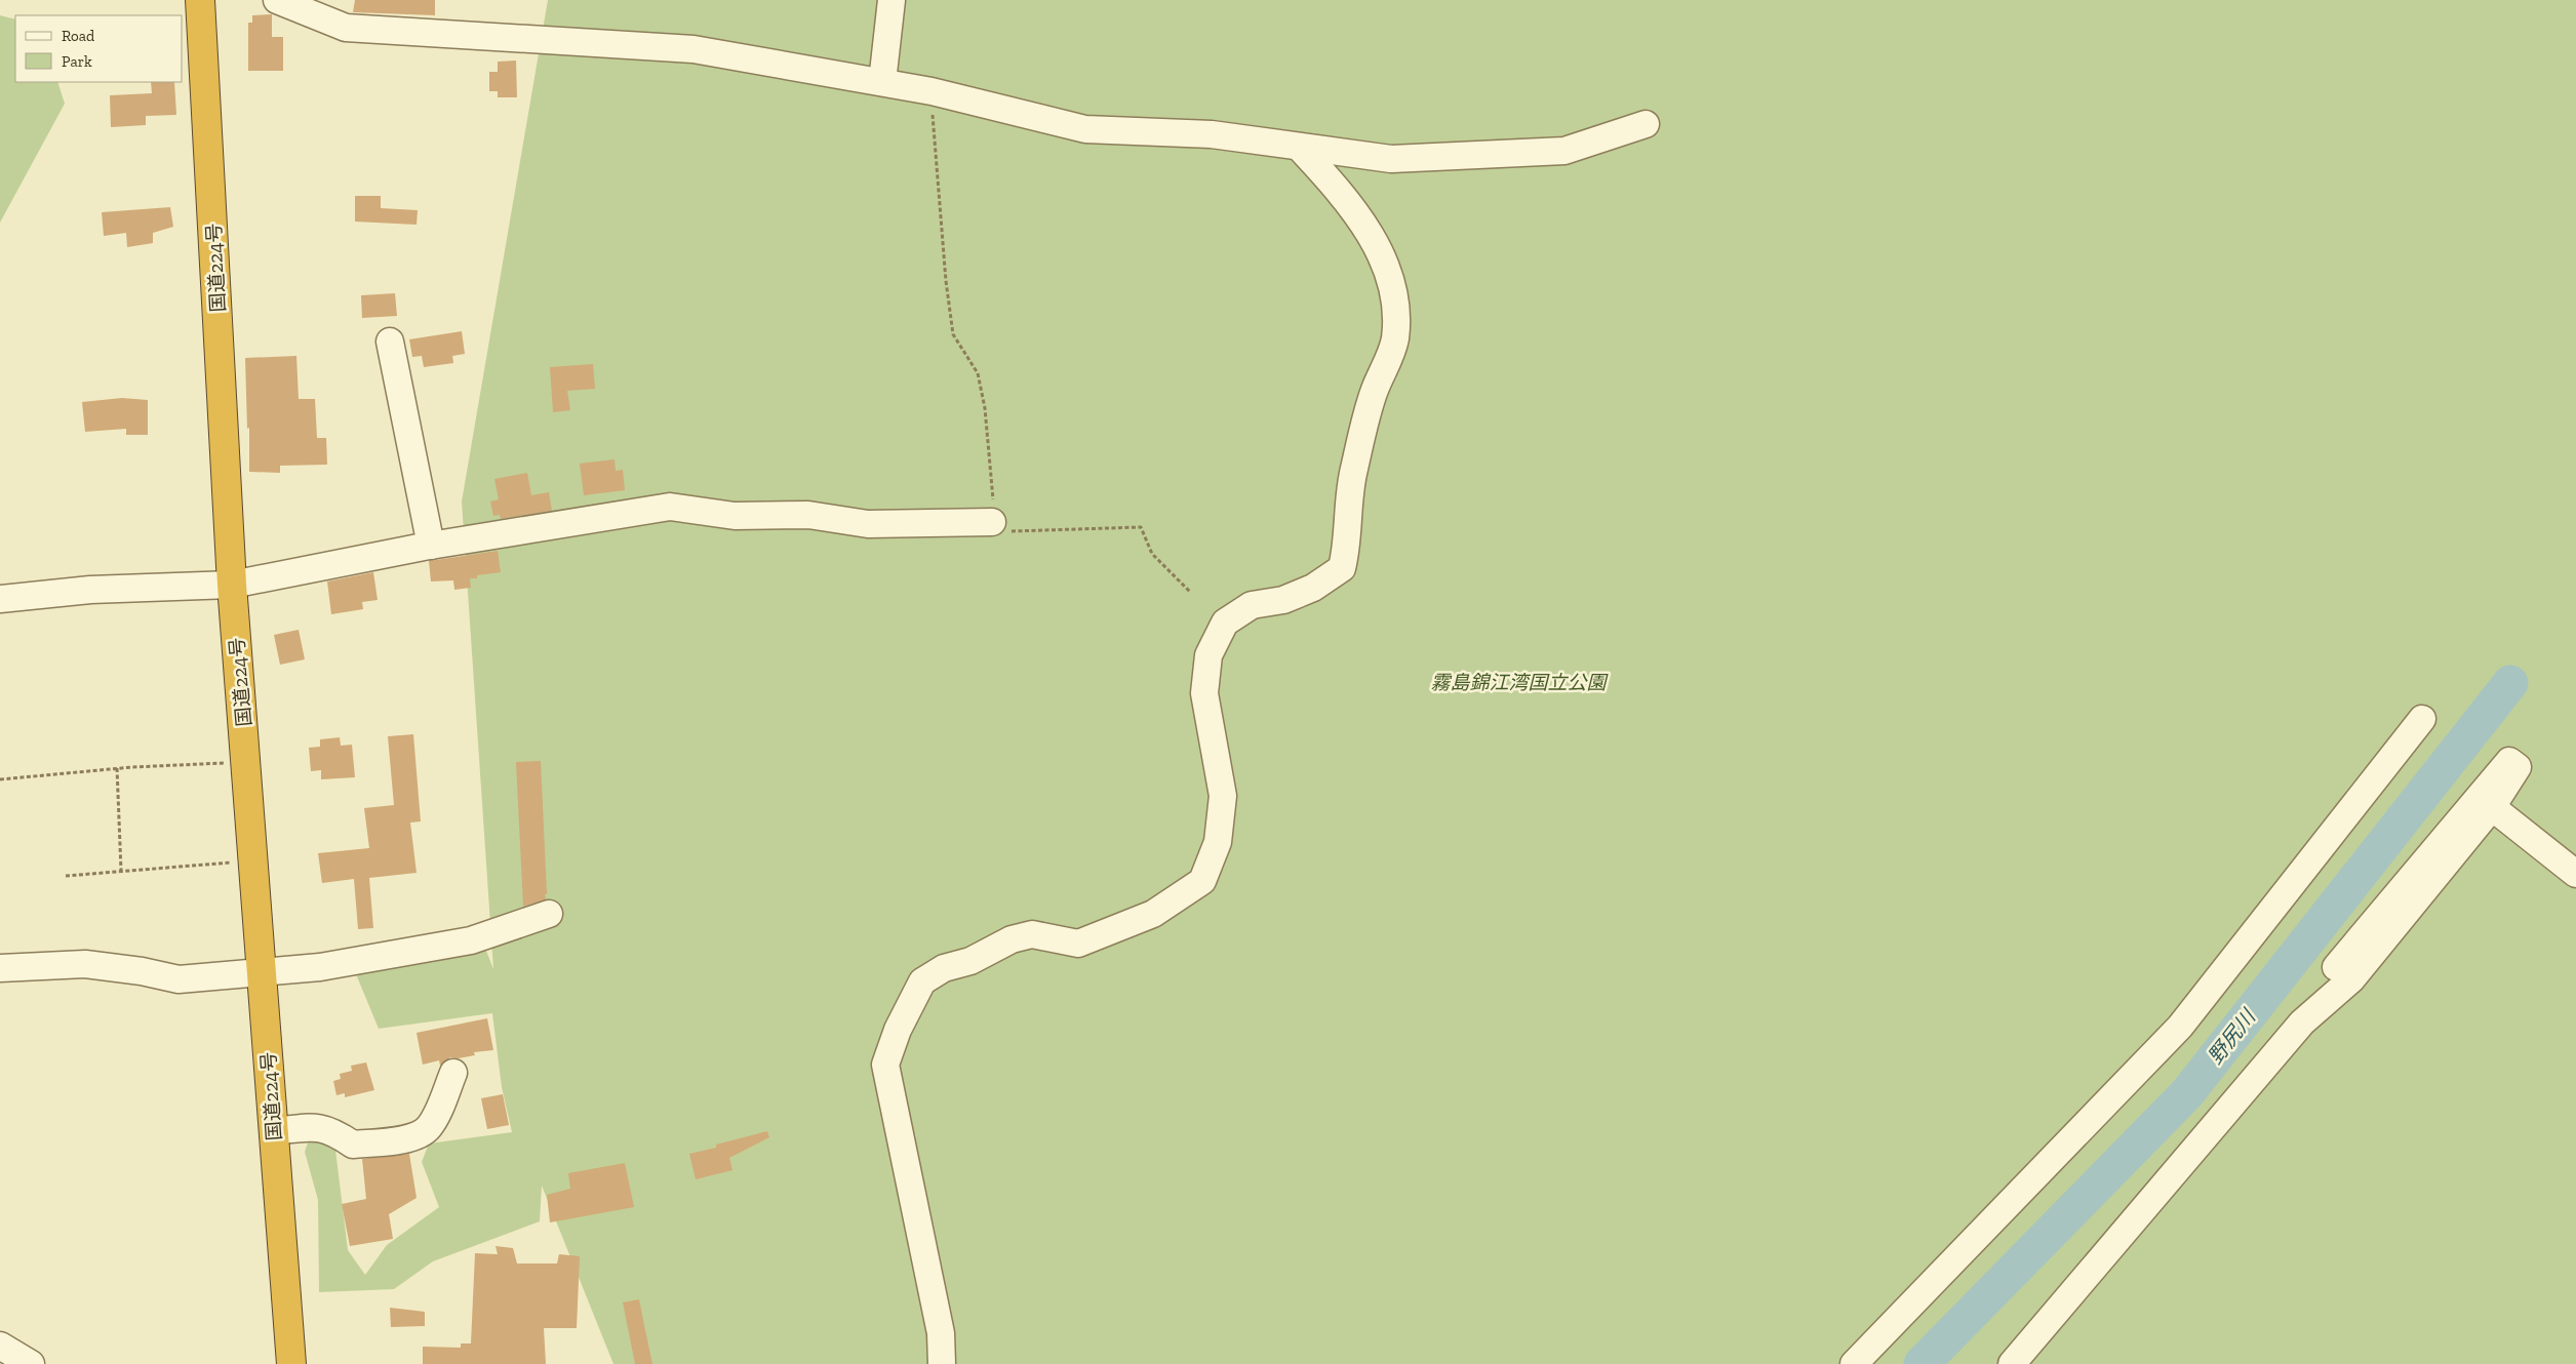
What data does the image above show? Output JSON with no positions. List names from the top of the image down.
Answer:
{
  "streets": {
    "highway": ["国道224号"]
  },
  "water": ["野尻川"],
  "parks": ["霧島錦江湾国立公園"],
  "legend": ["Road", "Park"]
}
